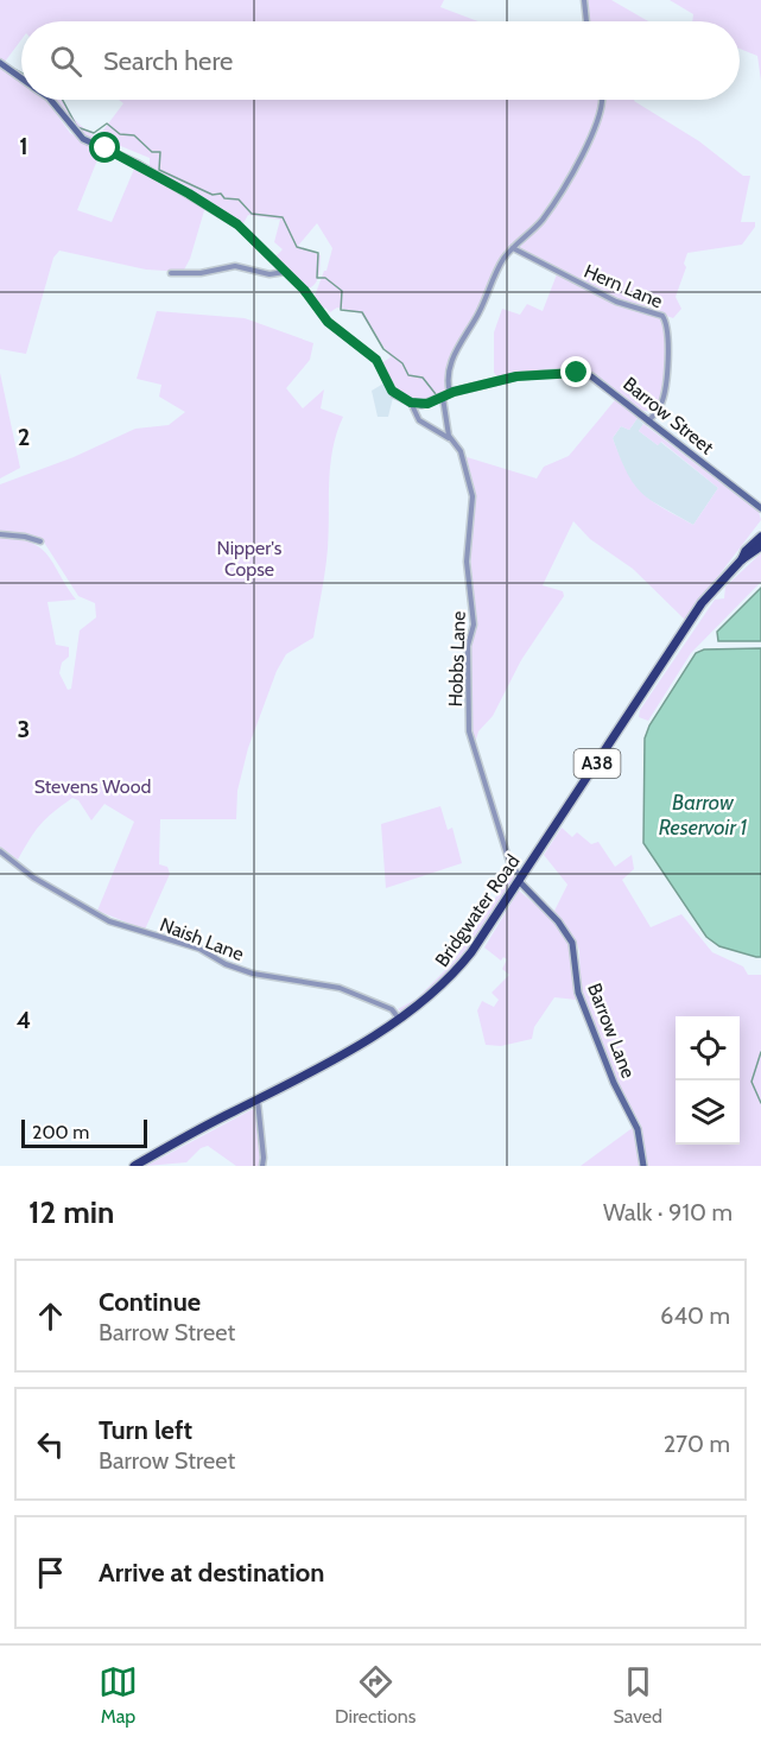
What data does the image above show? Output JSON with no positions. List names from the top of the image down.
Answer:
{
  "streets": {
    "highway": ["A38", "Bridgwater Road"],
    "main road": ["Barrow Street", "Barrow Lane"],
    "street": ["Hern Lane", "Hobbs Lane", "Naish Lane"]
  },
  "crossings": [
    ["Hern Lane", "Barrow Street"],
    ["Hern Lane", "Hobbs Lane"],
    ["Barrow Street", "Hobbs Lane"],
    ["Hobbs Lane", "Bridgwater Road"],
    ["Hobbs Lane", "Barrow Lane"],
    ["Bridgwater Road", "Naish Lane"],
    ["Bridgwater Road", "Barrow Lane"]
  ],
  "water": ["Barrow Reservoir 1"],
  "parks": ["Nipper's Copse", "Stevens Wood"],
  "scale_bar": "200 m",
  "page": {
    "search": "Search here",
    "scale": "200 m",
    "heading": ["12 min", "Walk · 910 m"],
    "list": [
      ["Continue", "Barrow Street", "640 m"],
      ["Turn left", "Barrow Street", "270 m"],
      "Arrive at destination"
    ],
    "nav": ["Map", "Directions", "Saved"]
  },
  "grid": {
    "rows": [
      "1",
      "2",
      "3",
      "4"
    ]
  }
}
